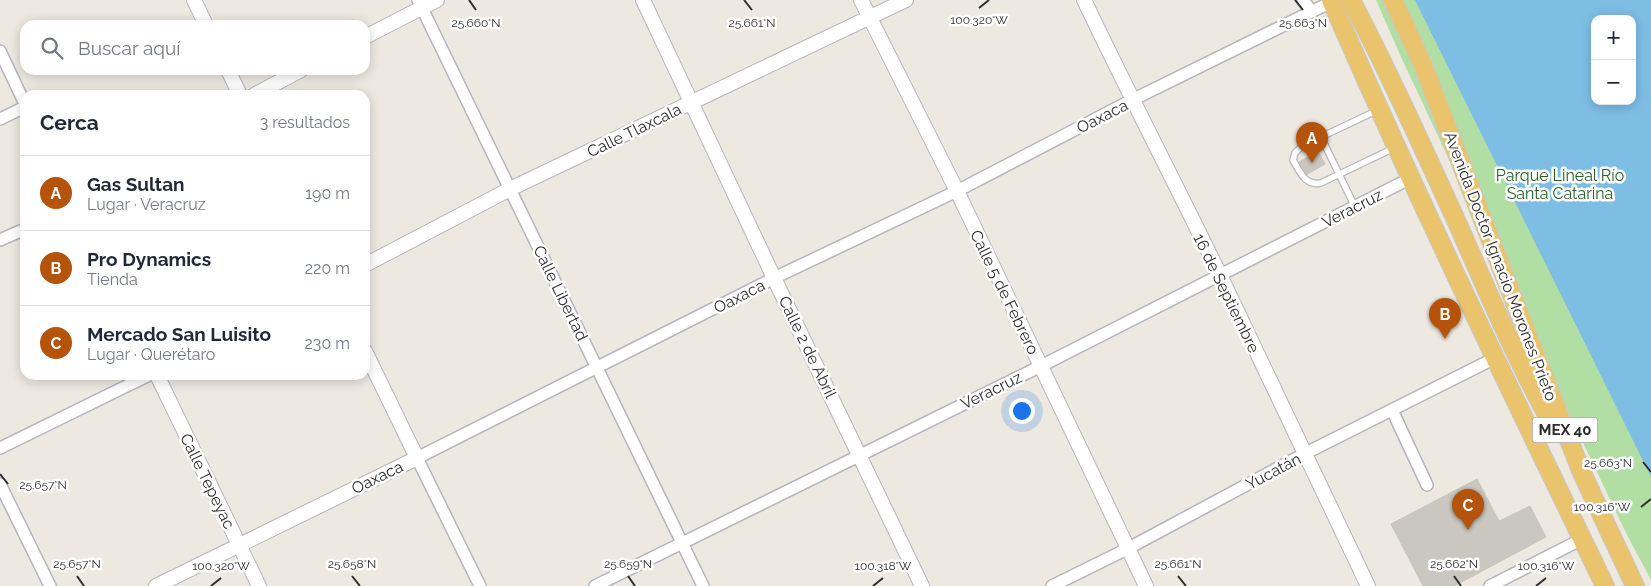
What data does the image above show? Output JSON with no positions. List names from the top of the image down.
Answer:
{
  "streets": {
    "highway": ["Avenida Doctor Ignacio Morones Prieto", "MEX 40"],
    "street": [
      "Oaxaca",
      "Calle Tlaxcala",
      "Veracruz",
      "Calle 5 de Febrero",
      "Calle Libertad",
      "16 de Septiembre",
      "Calle 2 de Abril",
      "Yucatán",
      "Calle Tepeyac"
    ]
  },
  "crossings": [
    ["Oaxaca", "Avenida Doctor Ignacio Morones Prieto"],
    ["Oaxaca", "Calle 5 de Febrero"],
    ["Oaxaca", "Calle Libertad"],
    ["Oaxaca", "16 de Septiembre"],
    ["Oaxaca", "Calle 2 de Abril"],
    ["Oaxaca", "Calle Tepeyac"],
    ["Calle Tlaxcala", "Calle 5 de Febrero"],
    ["Calle Tlaxcala", "Calle Libertad"],
    ["Calle Tlaxcala", "Calle 2 de Abril"],
    ["Veracruz", "Avenida Doctor Ignacio Morones Prieto"],
    ["Veracruz", "Calle 5 de Febrero"],
    ["Veracruz", "Calle Libertad"],
    ["Veracruz", "16 de Septiembre"],
    ["Veracruz", "Calle 2 de Abril"],
    ["Avenida Doctor Ignacio Morones Prieto", "MEX 40"],
    ["Avenida Doctor Ignacio Morones Prieto", "Yucatán"],
    ["Calle 5 de Febrero", "Yucatán"],
    ["16 de Septiembre", "Yucatán"]
  ],
  "parks": ["Parque Lineal Río Santa Catarina"],
  "page": {
    "map_buttons": ["+", "−"],
    "search": "Buscar aquí",
    "heading": ["Cerca", "3 resultados"],
    "pins": ["A", "B", "C"],
    "list": [
      {
        "mark": "A",
        "name": "Gas Sultan",
        "note": "Lugar · Veracruz",
        "value": "190 m"
      },
      {
        "mark": "B",
        "name": "Pro Dynamics",
        "note": "Tienda",
        "value": "220 m"
      },
      {
        "mark": "C",
        "name": "Mercado San Luisito",
        "note": "Lugar · Querétaro",
        "value": "230 m"
      }
    ]
  },
  "coordinates": [
    "100.320°W",
    "25.660°N",
    "25.661°N",
    "25.663°N",
    "25.657°N",
    "100.316°W",
    "25.658°N",
    "25.659°N",
    "25.662°N",
    "100.318°W"
  ]
}
